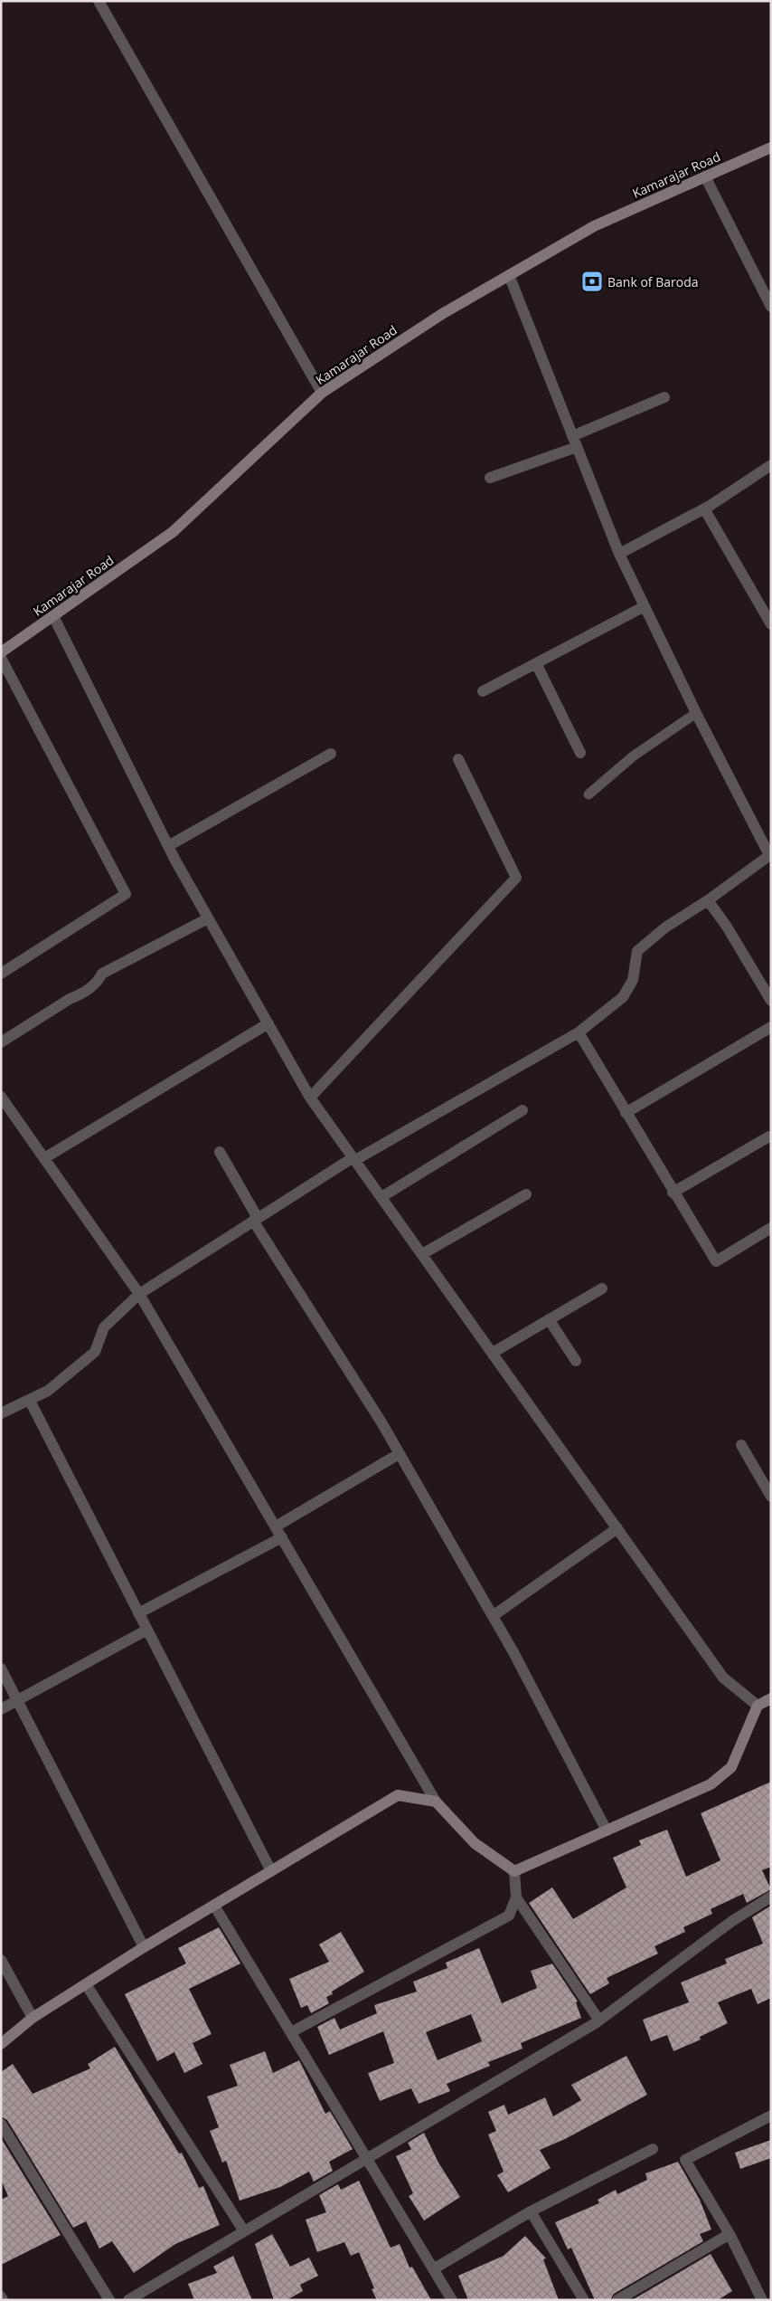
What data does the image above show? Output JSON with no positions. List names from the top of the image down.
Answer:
{
  "streets": {
    "street": ["Kamarajar Road"]
  },
  "places": {
    "bank": ["Bank of Baroda"]
  }
}
